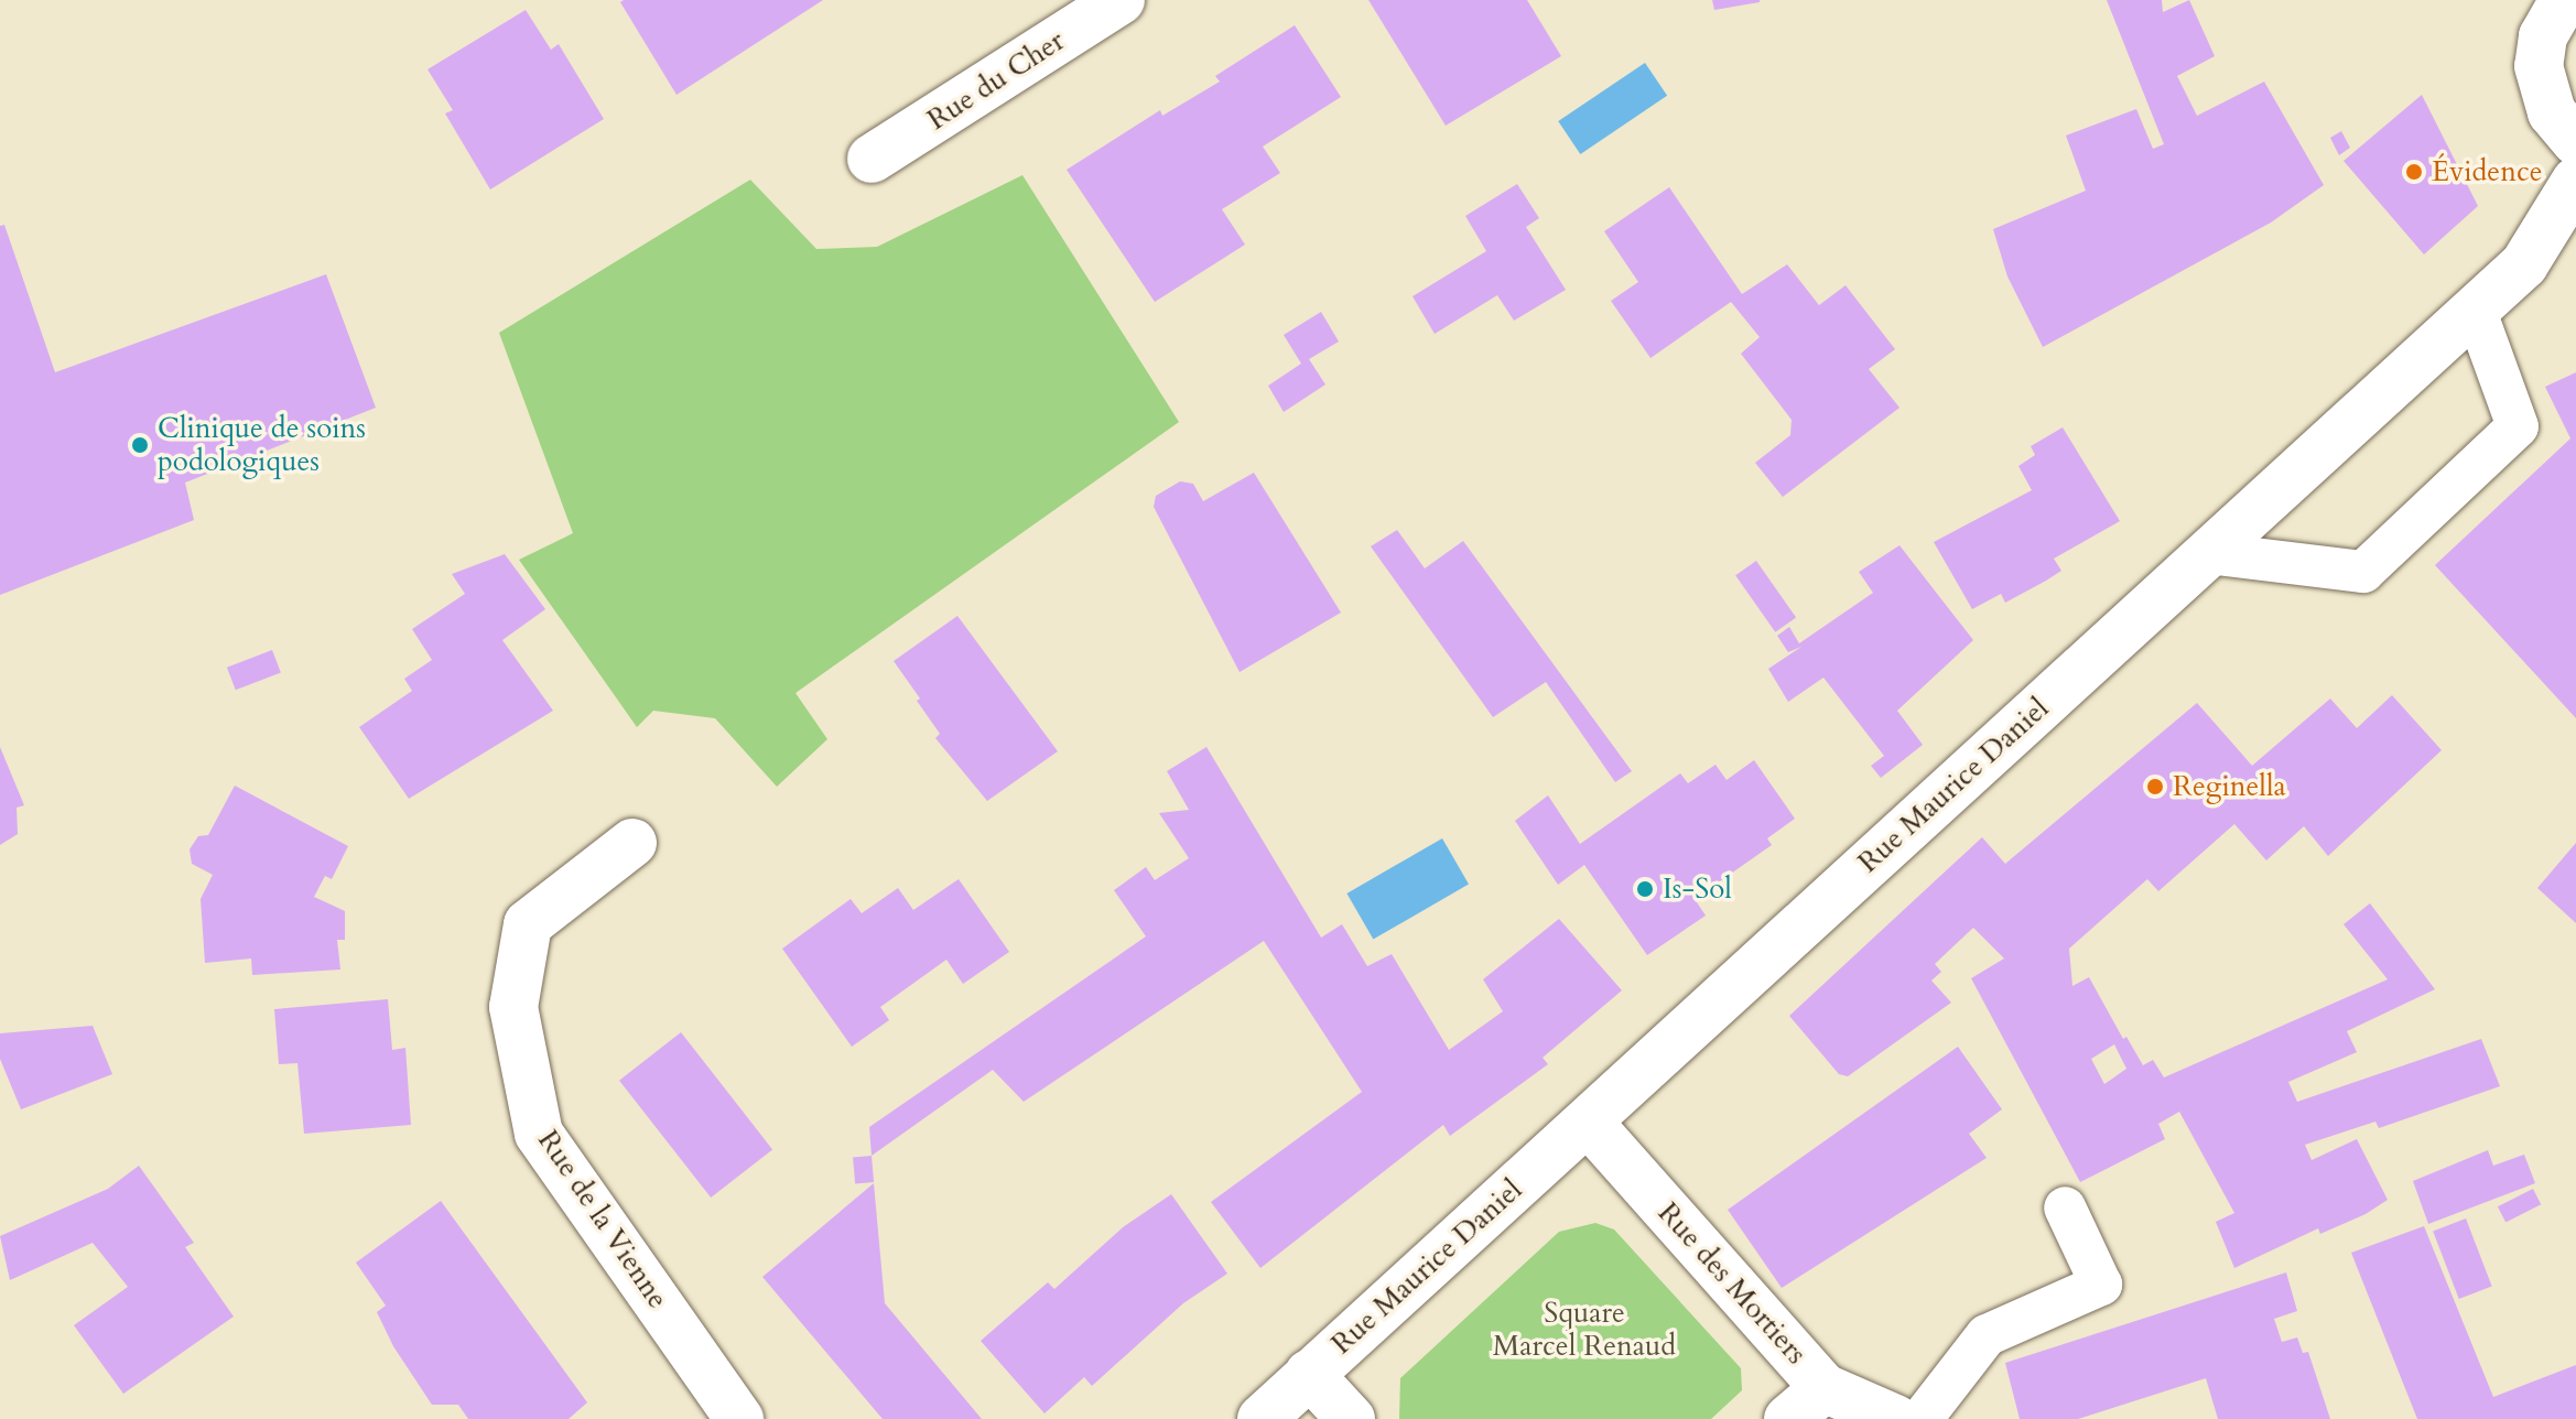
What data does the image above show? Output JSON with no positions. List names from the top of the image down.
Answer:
{
  "streets": {
    "street": [
      "Rue du Cher",
      "Rue Maurice Daniel",
      "Rue de la Vienne",
      "Rue des Mortiers"
    ]
  },
  "crossings": [
    ["Rue Maurice Daniel", "Rue des Mortiers"]
  ],
  "parks": ["Square Marcel Renaud"],
  "places": [
    "Évidence",
    "Clinique de soins podologiques",
    "Reginella",
    "Is-Sol"
  ]
}
